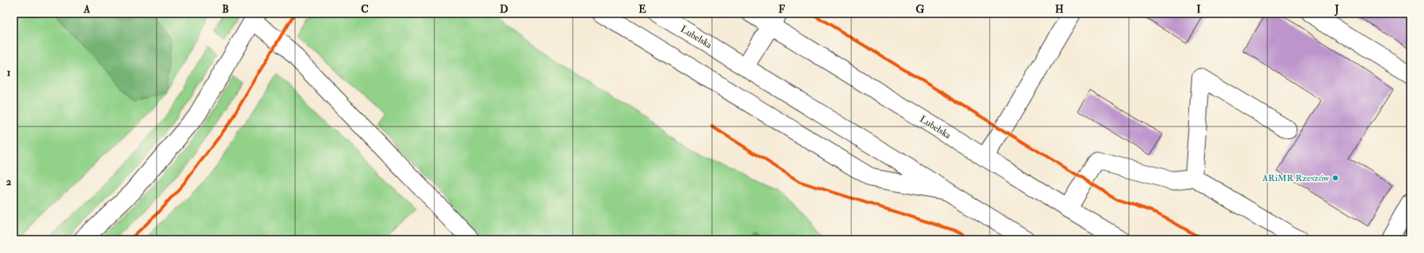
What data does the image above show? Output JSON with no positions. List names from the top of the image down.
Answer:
{
  "streets": {
    "main road": ["Lubelska"]
  },
  "places": ["ARiMR Rzeszów"],
  "grid": {
    "columns": [
      "A",
      "B",
      "C",
      "D",
      "E",
      "F",
      "G",
      "H",
      "I",
      "J"
    ],
    "rows": ["1", "2"]
  }
}
